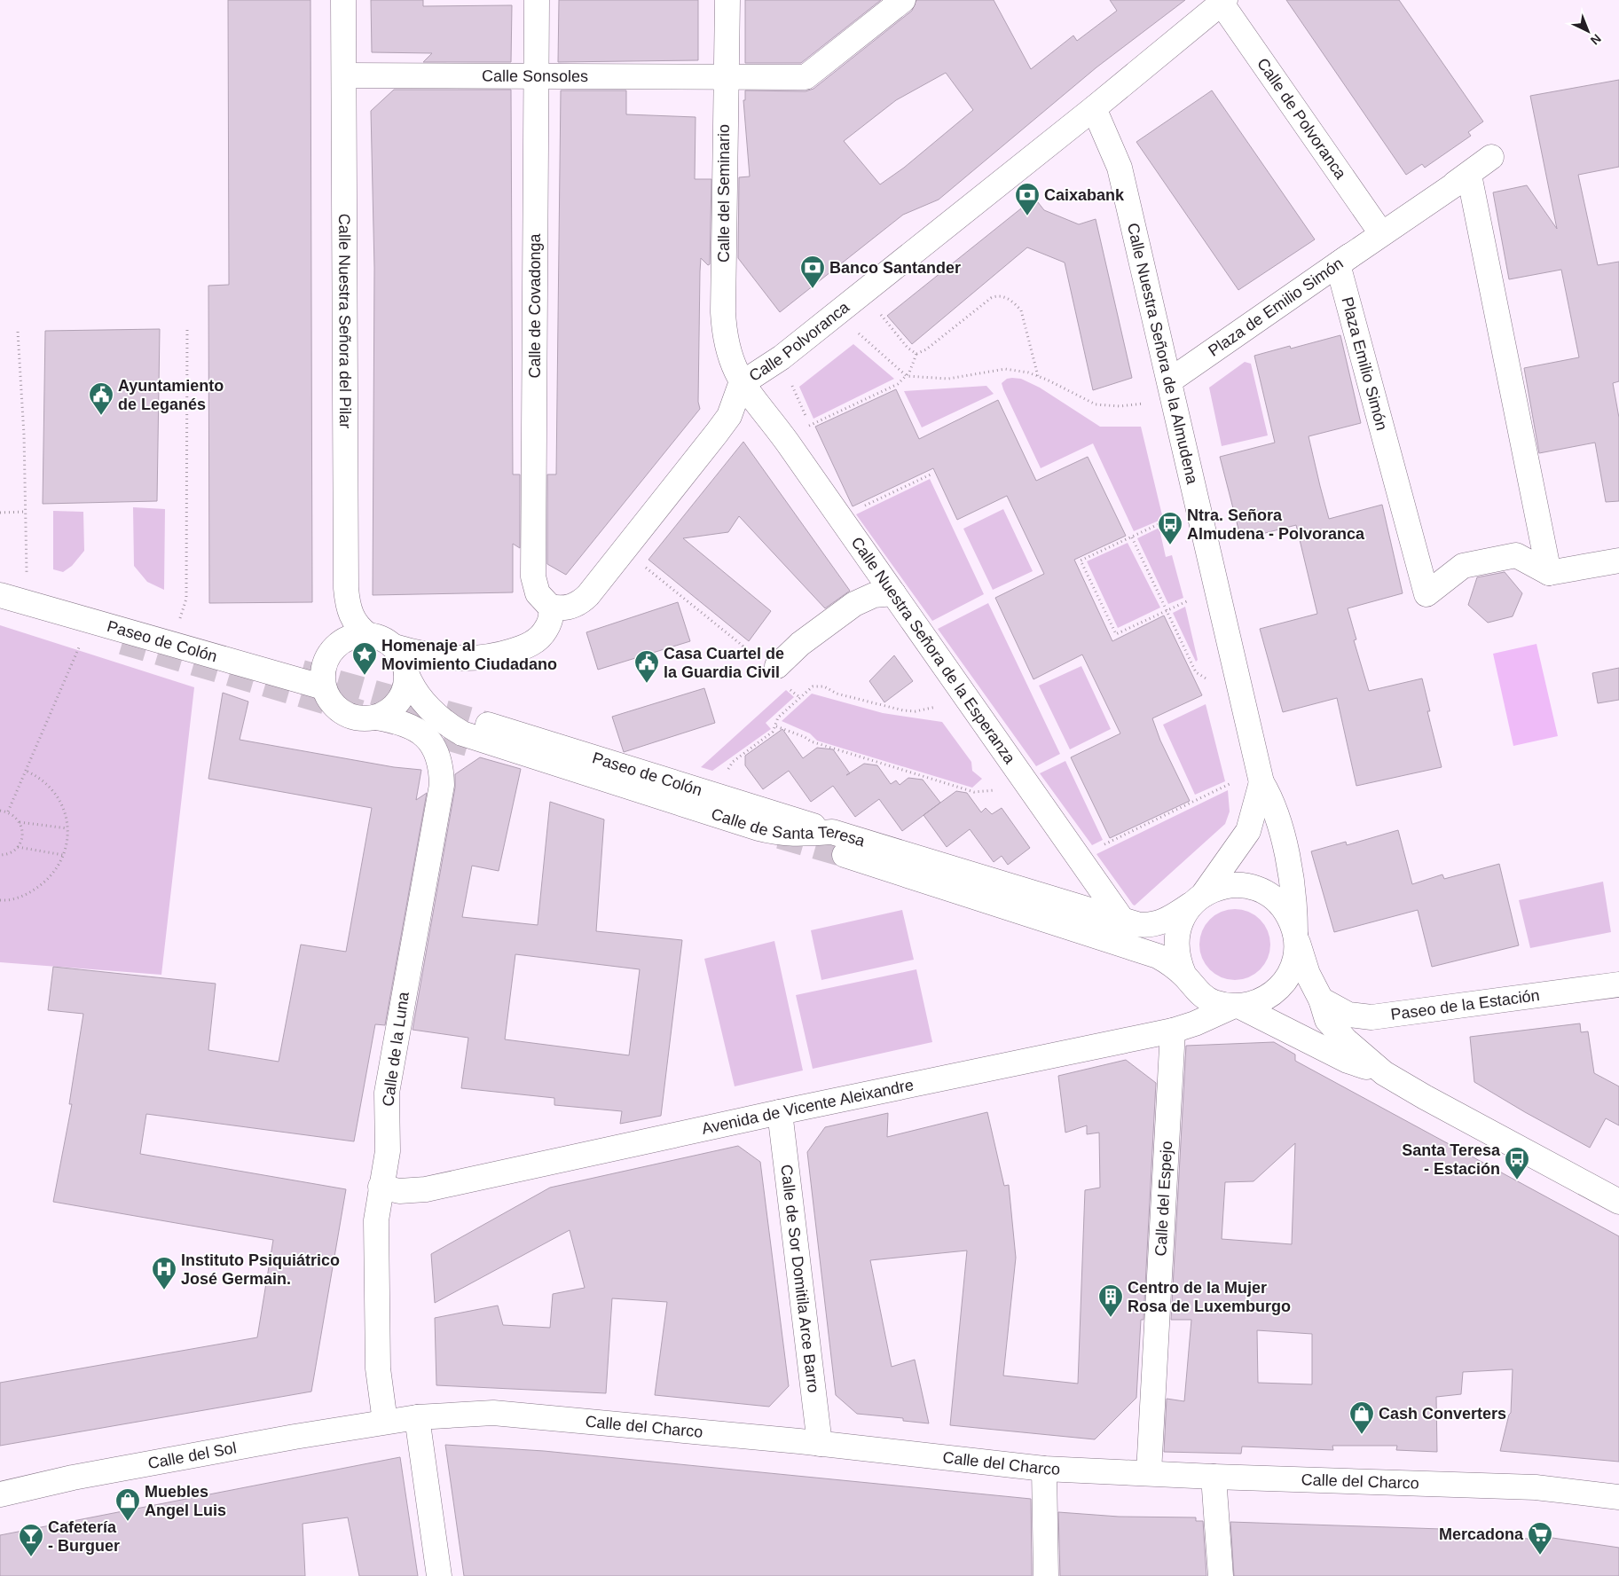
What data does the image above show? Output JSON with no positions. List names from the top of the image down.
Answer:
{
  "streets": {
    "street": [
      "Calle Sonsoles",
      "Calle de Polvoranca",
      "Calle del Seminario",
      "Calle de Covadonga",
      "Plaza de Emilio Simón",
      "Calle Nuestra Señora del Pilar",
      "Calle Polvoranca",
      "Calle Nuestra Señora de la Almudena",
      "Plaza Emilio Simón",
      "Paseo de Colón",
      "Calle Nuestra Señora de la Esperanza",
      "Calle de Santa Teresa",
      "Paseo de la Estación",
      "Calle de la Luna",
      "Avenida de Vicente Aleixandre",
      "Calle del Espejo",
      "Calle de Sor Domitila Arce Barro",
      "Calle del Charco",
      "Calle del Sol"
    ]
  },
  "crossings": [
    ["Calle Sonsoles", "Calle del Seminario"],
    ["Calle Sonsoles", "Calle de Covadonga"],
    ["Calle Sonsoles", "Calle Nuestra Señora del Pilar"],
    ["Calle de Polvoranca", "Plaza de Emilio Simón"],
    ["Calle de Polvoranca", "Calle Polvoranca"],
    ["Calle de Polvoranca", "Calle Nuestra Señora de la Almudena"],
    ["Calle del Seminario", "Calle Polvoranca"],
    ["Calle del Seminario", "Calle Nuestra Señora de la Esperanza"],
    ["Calle de Covadonga", "Calle Polvoranca"],
    ["Plaza de Emilio Simón", "Calle Nuestra Señora de la Almudena"],
    ["Plaza de Emilio Simón", "Plaza Emilio Simón"],
    ["Calle Nuestra Señora del Pilar", "Paseo de Colón"],
    ["Calle Nuestra Señora del Pilar", "Calle de Santa Teresa"],
    ["Calle Nuestra Señora del Pilar", "Calle de la Luna"],
    ["Calle Polvoranca", "Calle Nuestra Señora de la Almudena"],
    ["Calle Polvoranca", "Calle Nuestra Señora de la Esperanza"],
    ["Calle Nuestra Señora de la Almudena", "Calle de Santa Teresa"],
    ["Calle Nuestra Señora de la Almudena", "Avenida de Vicente Aleixandre"],
    ["Paseo de Colón", "Calle de Santa Teresa"],
    ["Paseo de Colón", "Calle de la Luna"],
    ["Calle Nuestra Señora de la Esperanza", "Calle de Santa Teresa"],
    ["Calle de Santa Teresa", "Calle de la Luna"],
    ["Calle de Santa Teresa", "Avenida de Vicente Aleixandre"],
    ["Calle de la Luna", "Avenida de Vicente Aleixandre"],
    ["Calle de la Luna", "Calle del Charco"],
    ["Calle de la Luna", "Calle del Sol"],
    ["Avenida de Vicente Aleixandre", "Calle del Espejo"],
    ["Avenida de Vicente Aleixandre", "Calle de Sor Domitila Arce Barro"],
    ["Calle del Espejo", "Calle del Charco"],
    ["Calle de Sor Domitila Arce Barro", "Calle del Charco"],
    ["Calle del Charco", "Calle del Sol"]
  ],
  "places": {
    "bank": ["Caixabank", "Banco Santander"],
    "public building": ["Ayuntamiento de Leganés", "Casa Cuartel de la Guardia Civil"],
    "bus stop": ["Ntra. Señora Almudena - Polvoranca", "Santa Teresa - Estación"],
    "place": ["Homenaje al Movimiento Ciudadano"],
    "hospital": ["Instituto Psiquiátrico José Germain."],
    "building": ["Centro de la Mujer Rosa de Luxemburgo"],
    "shop": ["Cash Converters", "Muebles Angel Luis"],
    "supermarket": ["Mercadona"],
    "bar": ["Cafetería - Burguer"]
  },
  "north": "bottom right"
}
